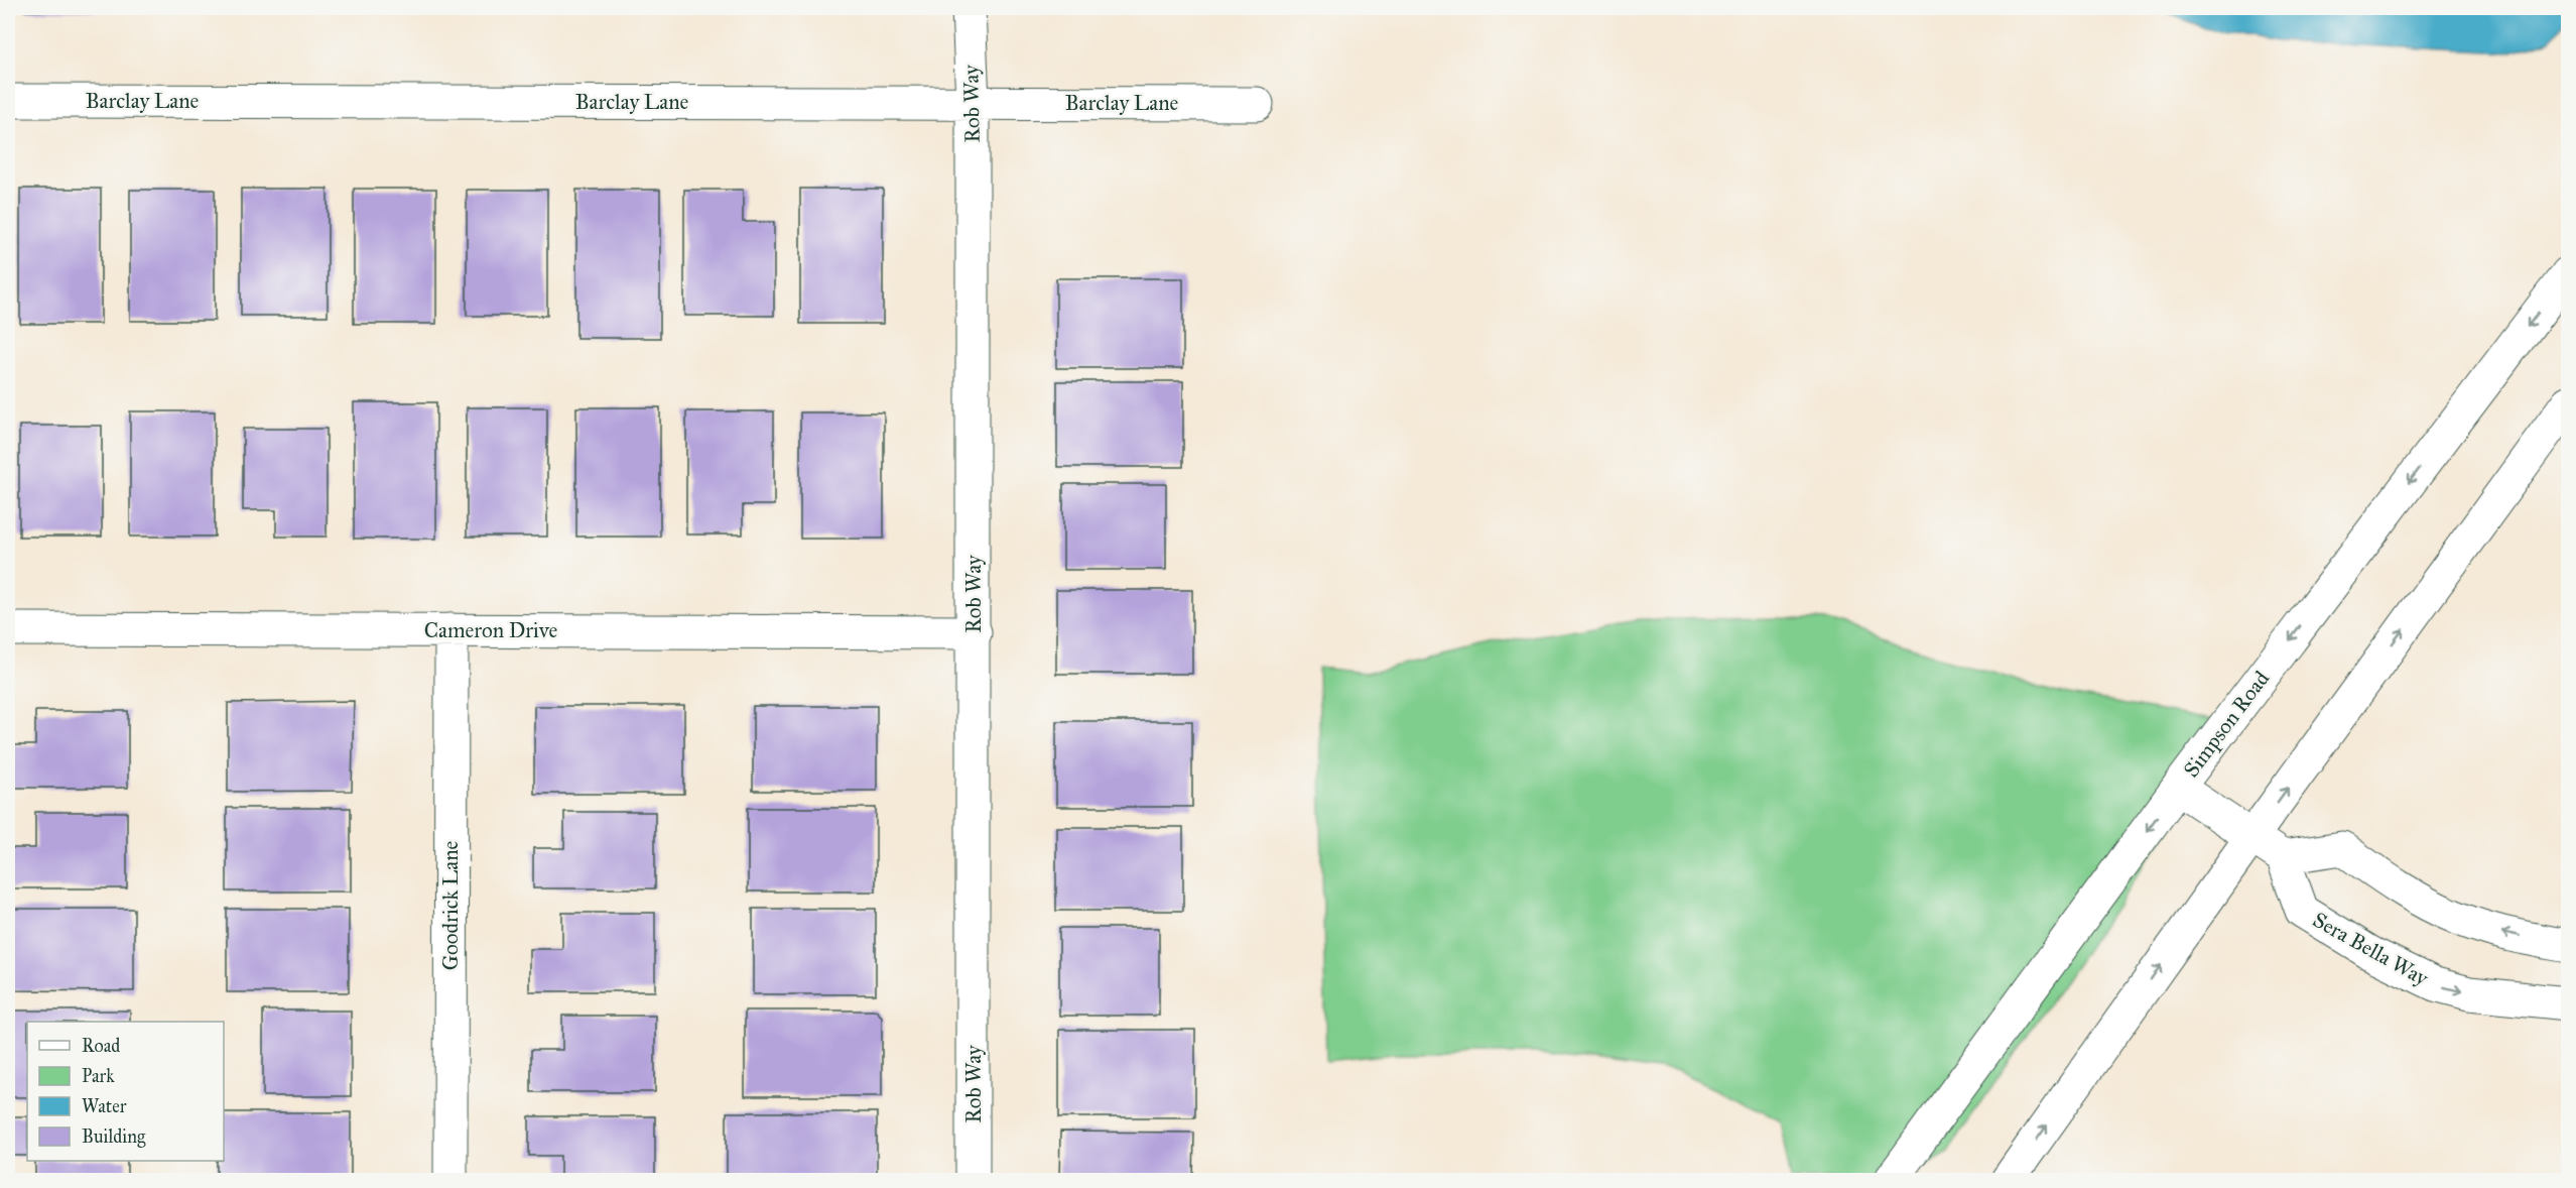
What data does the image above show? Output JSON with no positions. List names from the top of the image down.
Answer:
{
  "streets": {
    "street": [
      "Barclay Lane",
      "Rob Way",
      "Cameron Drive",
      "Simpson Road",
      "Goodrick Lane",
      "Sera Bella Way"
    ]
  },
  "crossings": [
    ["Barclay Lane", "Rob Way"],
    ["Rob Way", "Cameron Drive"],
    ["Cameron Drive", "Goodrick Lane"]
  ],
  "legend": [
    "Road",
    "Park",
    "Water",
    "Building"
  ]
}
